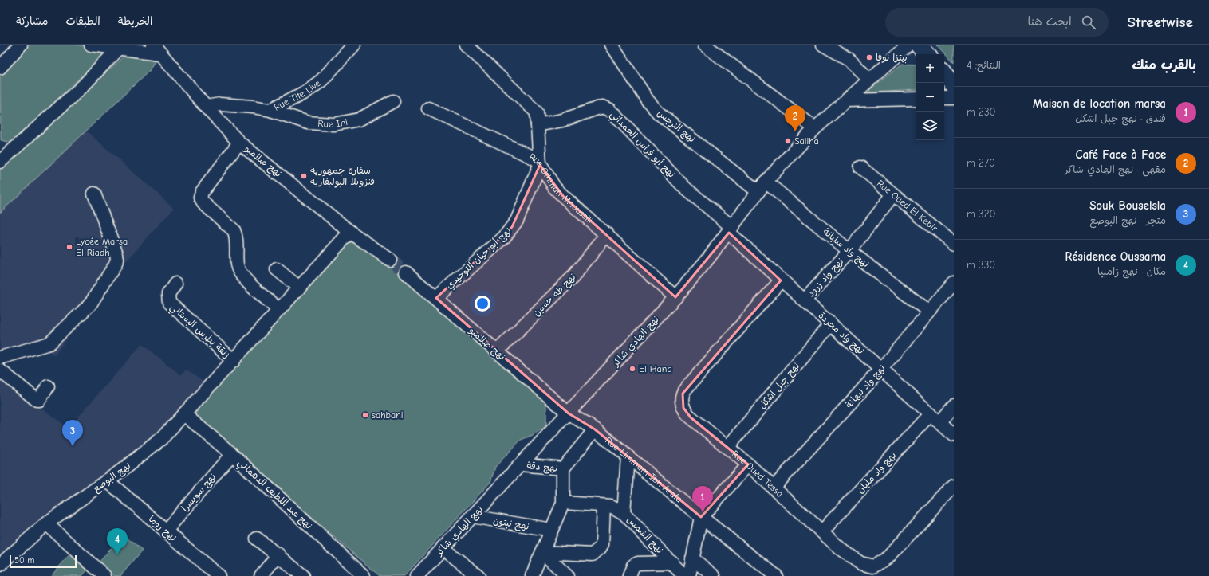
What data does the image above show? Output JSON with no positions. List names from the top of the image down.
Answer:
{
  "streets": {
    "street": [
      "Rue Tite Live",
      "Rue Ini",
      "نهج النرجس",
      "نهج أبو فراس الحمداني",
      "نهج صلامبو",
      "Rue Othman Maoussili",
      "Rue Oued El Kebir",
      "نهج واد سليانة",
      "نهج أبو حيان التوحيدي",
      "نهج واد زرود",
      "نهج طه حسين",
      "زنقة بطرس البستاني",
      "نهج واد مجردة",
      "نهج الهادي شاكر",
      "نهج جبل اشكل",
      "نهج واد نبهانة",
      "نهج دقة",
      "Rue Limmam Ibn Arafa",
      "نهج واد مليان",
      "Rue Oued Tessa",
      "نهج البوصع",
      "نهج سويسرا",
      "نهج عبد اللطيف الدهماني",
      "نهج نبتون",
      "نهج روما",
      "نهج الشمس"
    ]
  },
  "crossings": [
    ["Rue Tite Live", "Rue Ini"],
    ["Rue Tite Live", "نهج صلامبو"],
    ["نهج النرجس", "نهج واد سليانة"],
    ["نهج النرجس", "نهج الهادي شاكر"],
    ["نهج أبو فراس الحمداني", "نهج أبو حيان التوحيدي"],
    ["نهج أبو فراس الحمداني", "نهج واد مجردة"],
    ["نهج أبو فراس الحمداني", "نهج الهادي شاكر"],
    ["نهج صلامبو", "نهج أبو حيان التوحيدي"],
    ["نهج صلامبو", "نهج طه حسين"],
    ["نهج صلامبو", "نهج الهادي شاكر"],
    ["نهج صلامبو", "Rue Limmam Ibn Arafa"],
    ["نهج صلامبو", "نهج البوصع"],
    ["Rue Othman Maoussili", "نهج أبو حيان التوحيدي"],
    ["Rue Othman Maoussili", "نهج طه حسين"],
    ["Rue Othman Maoussili", "نهج الهادي شاكر"],
    ["Rue Oued El Kebir", "نهج واد زرود"],
    ["نهج واد سليانة", "نهج واد زرود"],
    ["نهج واد سليانة", "نهج الهادي شاكر"],
    ["نهج واد سليانة", "نهج واد نبهانة"],
    ["نهج واد زرود", "نهج واد مجردة"],
    ["زنقة بطرس البستاني", "نهج البوصع"],
    ["نهج واد مجردة", "نهج الهادي شاكر"],
    ["نهج واد مجردة", "نهج جبل اشكل"],
    ["نهج واد مجردة", "نهج واد نبهانة"],
    ["نهج واد مجردة", "نهج واد مليان"],
    ["نهج واد مجردة", "Rue Oued Tessa"],
    ["نهج الهادي شاكر", "نهج دقة"],
    ["نهج الهادي شاكر", "Rue Limmam Ibn Arafa"],
    ["نهج الهادي شاكر", "نهج نبتون"],
    ["نهج جبل اشكل", "Rue Oued Tessa"],
    ["نهج واد نبهانة", "Rue Oued Tessa"],
    ["نهج واد مليان", "Rue Oued Tessa"],
    ["نهج البوصع", "نهج عبد اللطيف الدهماني"],
    ["نهج البوصع", "نهج روما"],
    ["نهج سويسرا", "نهج عبد اللطيف الدهماني"],
    ["نهج سويسرا", "نهج روما"]
  ],
  "places": [
    "بيتزا نوفا",
    "Saliha",
    "سفارة جمهورية فنزويلا البوليفارية",
    "Lycée Marsa El Riadh",
    "El Hana",
    "sahbani"
  ],
  "scale_bar": "50 m",
  "page": {
    "header": "Streetwise",
    "search": "ابحث هنا",
    "nav": ["الخريطة", "الطبقات", "مشاركة"],
    "heading": ["بالقرب منك", "النتائج: 4"],
    "map_buttons": ["+", "−"],
    "list": [
      {
        "mark": "1",
        "name": "Maison de location marsa",
        "note": "فندق · نهج جبل اشكل",
        "value": "230 m"
      },
      {
        "mark": "2",
        "name": "Café Face à Face",
        "note": "مقهى · نهج الهادي شاكر",
        "value": "270 m"
      },
      {
        "mark": "3",
        "name": "Souk Bouselsla",
        "note": "متجر · نهج البوصع",
        "value": "320 m"
      },
      {
        "mark": "4",
        "name": "Résidence Oussama",
        "note": "مكان · نهج زامبيا",
        "value": "330 m"
      }
    ],
    "pins": [
      "2",
      "3",
      "1",
      "4"
    ],
    "scale": "50 m"
  }
}
